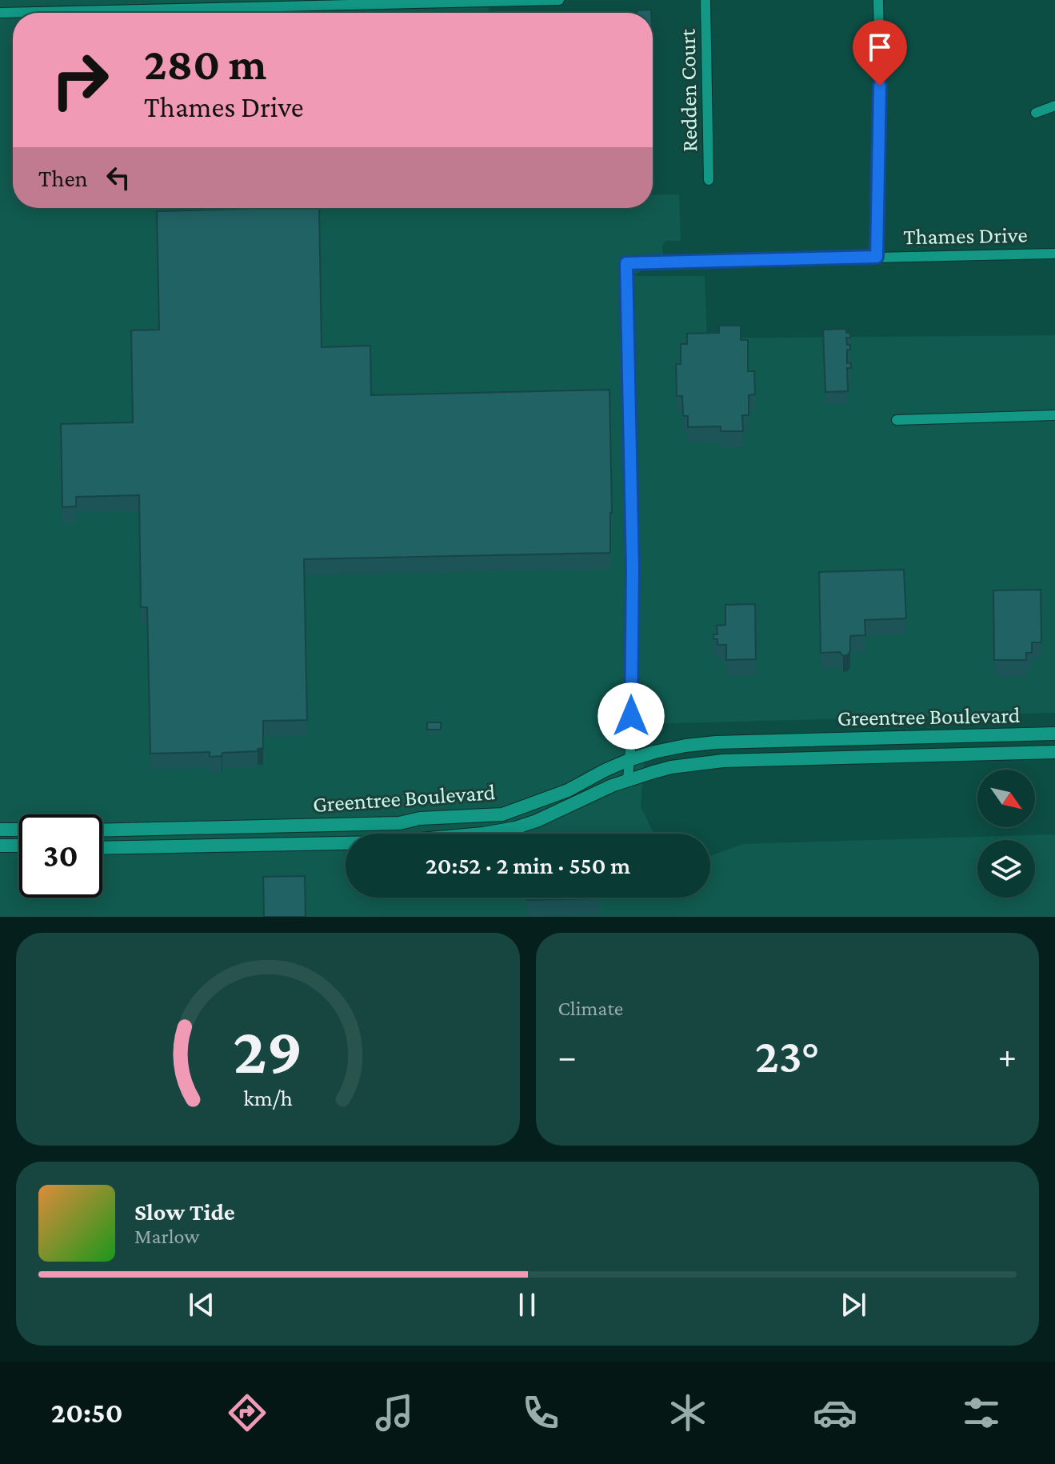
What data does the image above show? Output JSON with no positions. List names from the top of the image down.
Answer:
{
  "streets": {
    "main road": ["Greentree Boulevard"],
    "street": ["Redden Court", "Thames Drive"]
  },
  "crossings": [
    ["Thames Drive", "Greentree Boulevard"]
  ],
  "north": "bottom right",
  "page": {
    "turn": ["280 m", "Thames Drive"],
    "then": "Then",
    "limit": "30",
    "trip": "20:52 · 2 min · 550 m",
    "tile": "Climate",
    "heat": ["−", "23°", "+"],
    "song": ["Slow Tide", "Marlow"],
    "tabs": "20:50",
    "gauge": ["29", "km/h"]
  }
}
